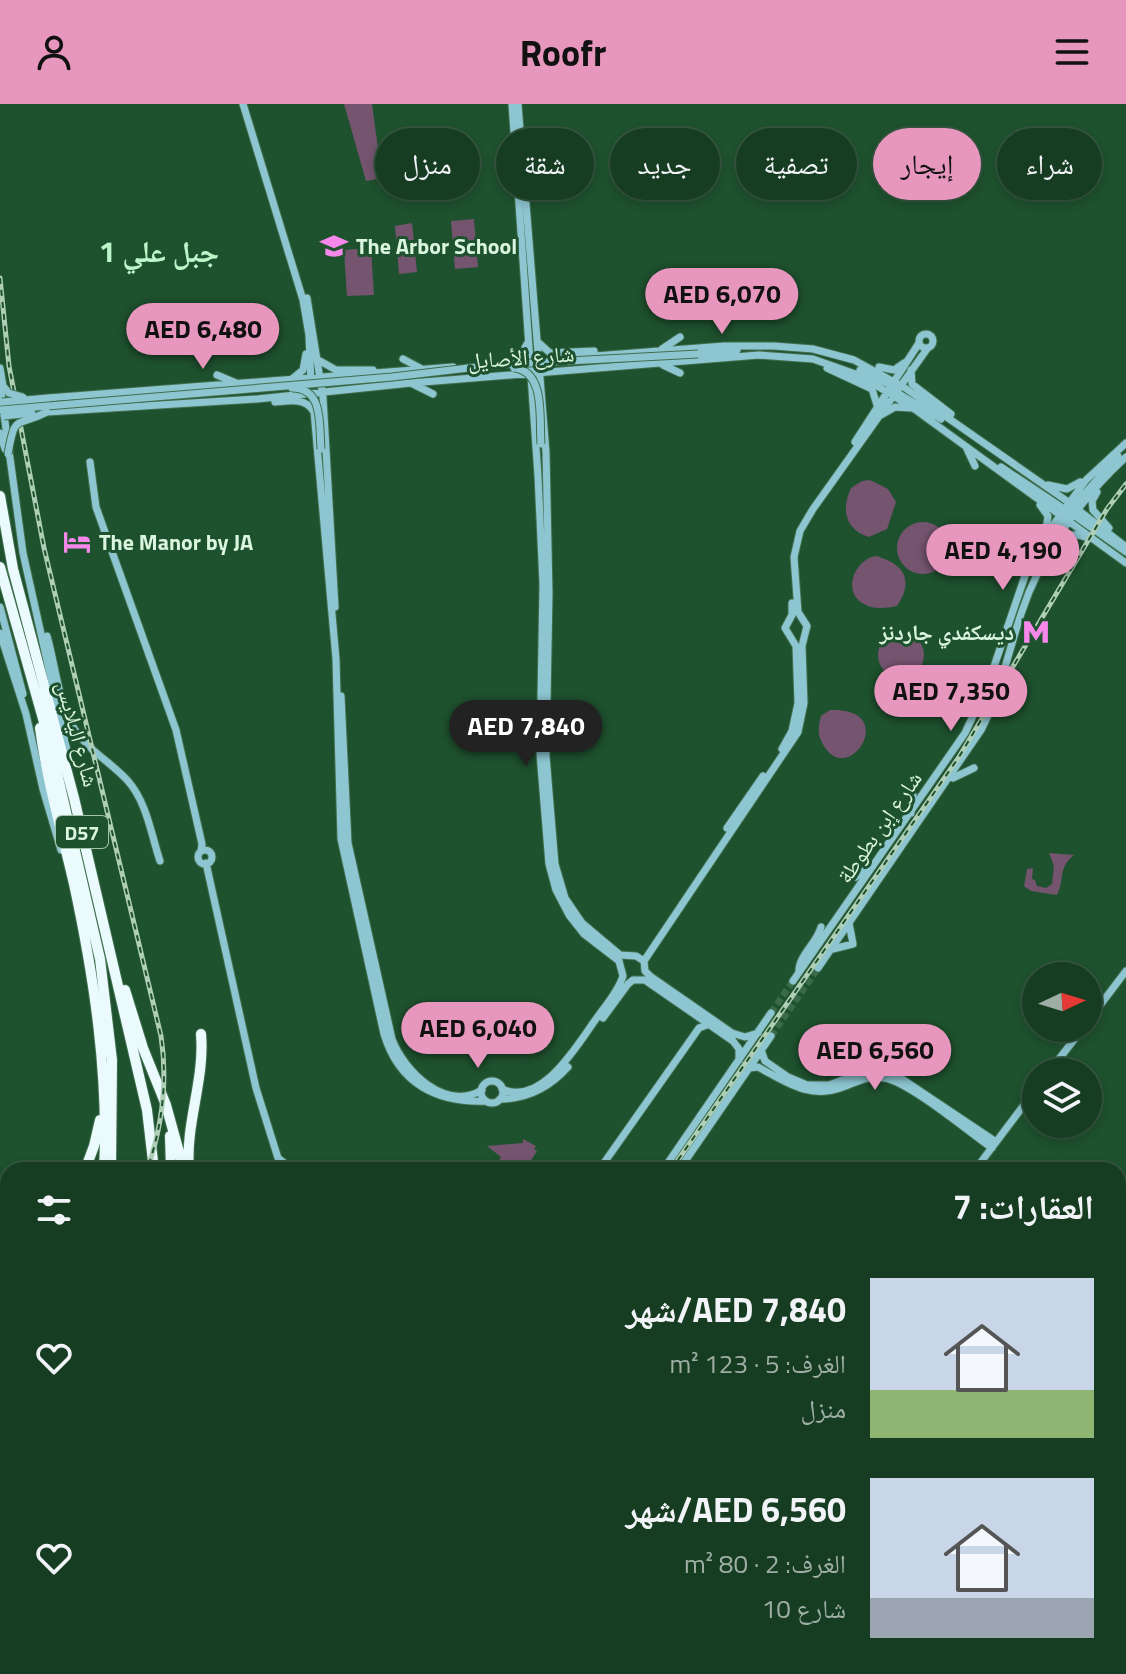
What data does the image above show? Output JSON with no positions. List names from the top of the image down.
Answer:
{
  "streets": {
    "highway": ["شارع اليلايس", "D57"],
    "street": ["شارع الأصايل", "شارع إبن بطوطة"]
  },
  "crossings": [
    ["شارع الأصايل", "شارع إبن بطوطة"]
  ],
  "districts": ["جبل علي 1"],
  "places": {
    "school or university": ["The Arbor School"],
    "hotel": ["The Manor by JA"],
    "metro station": ["ديسكفدي جاردنز"]
  },
  "north": "right",
  "page": {
    "header": "Roofr",
    "chip": [
      "شراء",
      "إيجار",
      "تصفية",
      "جديد",
      "شقة",
      "منزل"
    ],
    "price": [
      "AED 6,070",
      "AED 6,480",
      "AED 4,190",
      "AED 7,350",
      "AED 7,840",
      "AED 6,040",
      "AED 6,560"
    ],
    "heading": "العقارات: 7",
    "list": [
      {
        "name": "AED 7,840/شهر",
        "note": "الغرف: 5 · 123 m² · منزل"
      },
      {
        "name": "AED 6,560/شهر",
        "note": "الغرف: 2 · 80 m² · شارع 10"
      }
    ]
  }
}
